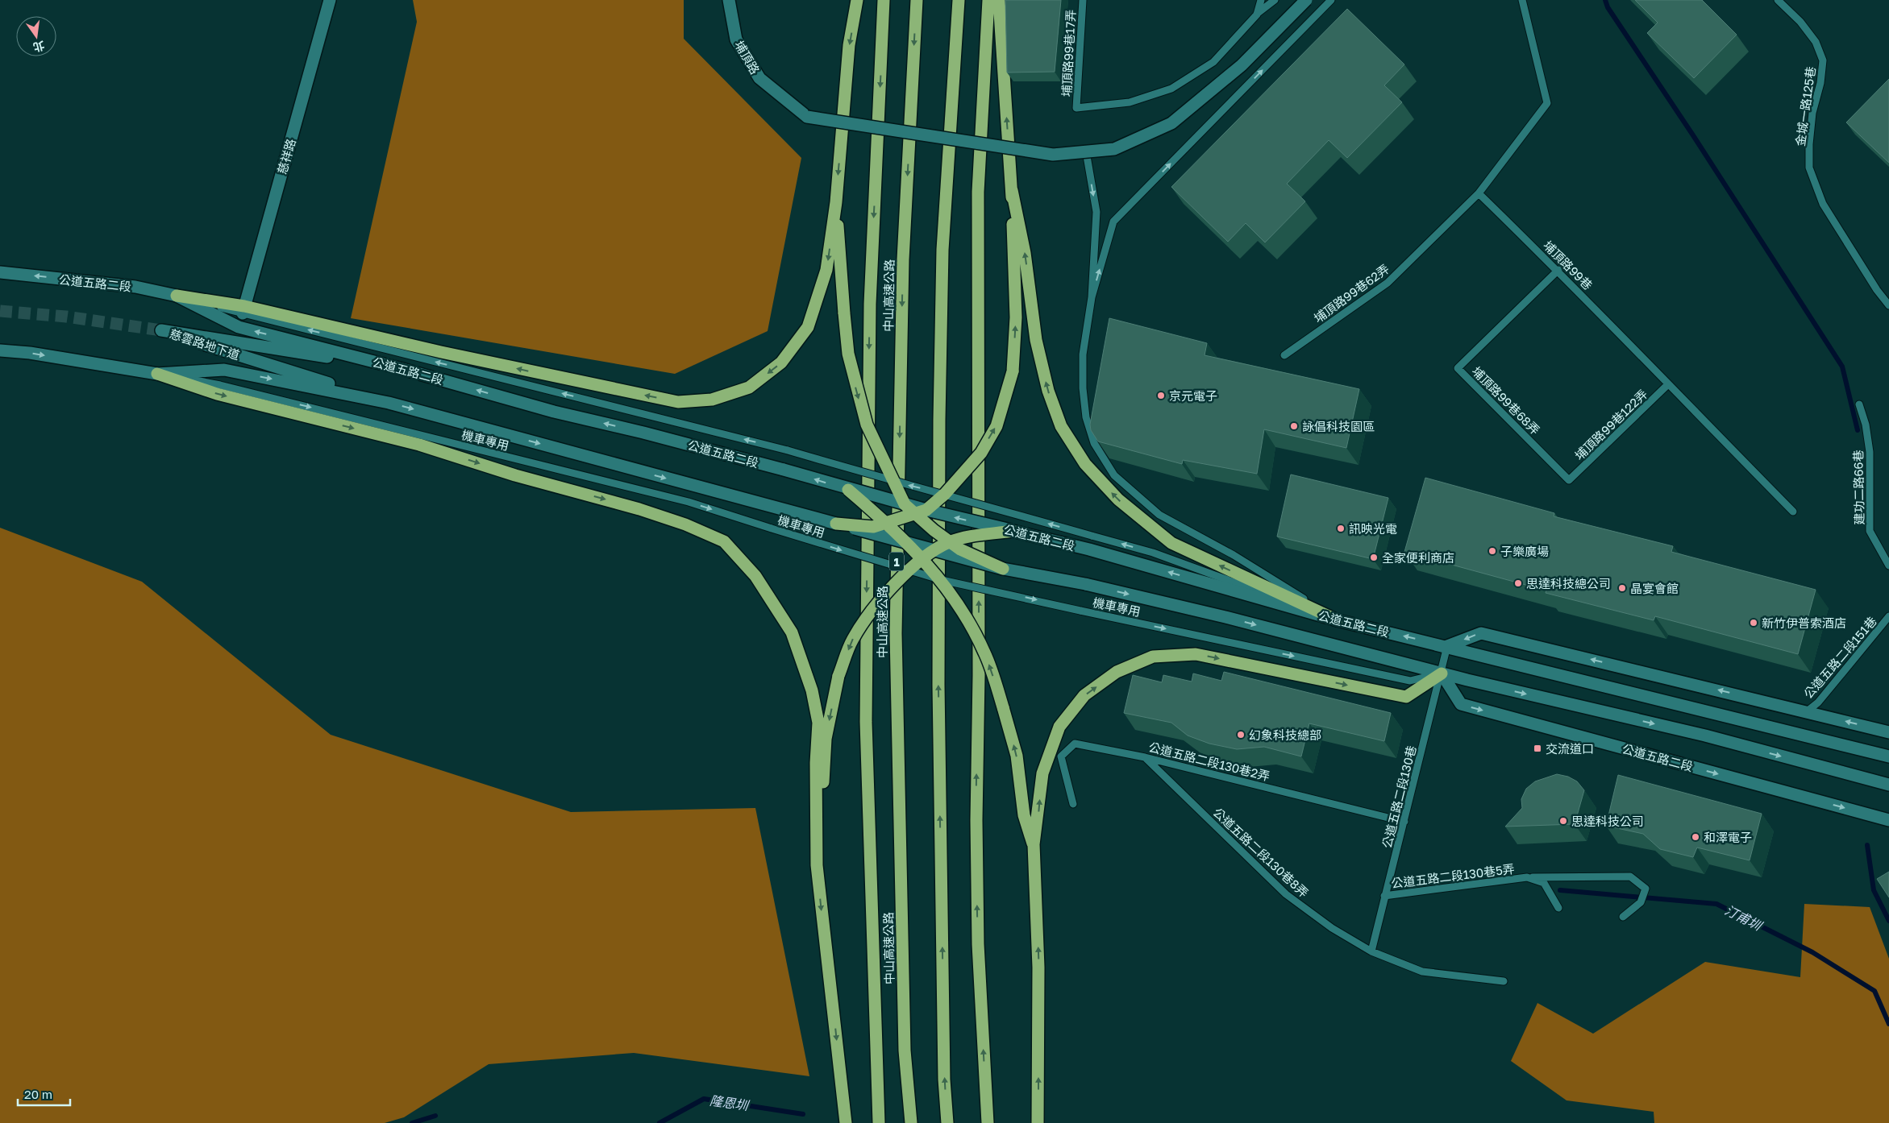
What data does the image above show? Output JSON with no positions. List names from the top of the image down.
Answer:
{
  "streets": {
    "highway": ["中山高速公路", "1"],
    "street": [
      "埔頂路",
      "慈祥路",
      "公道五路二段",
      "慈雲路地下道"
    ],
    "lane": [
      "埔頂路99巷17弄",
      "金城一路125巷",
      "埔頂路99巷",
      "埔頂路99巷62弄",
      "埔頂路99巷68弄",
      "埔頂路99巷122弄",
      "機車專用",
      "建功二路66巷",
      "公道五路二段151巷",
      "公道五路二段130巷2弄",
      "公道五路二段130巷",
      "公道五路二段130巷8弄",
      "公道五路二段130巷5弄"
    ]
  },
  "crossings": [
    ["埔頂路99巷", "埔頂路99巷62弄"],
    ["埔頂路99巷", "埔頂路99巷68弄"],
    ["埔頂路99巷", "埔頂路99巷122弄"],
    ["公道五路二段", "慈雲路地下道"],
    ["公道五路二段", "機車專用"],
    ["公道五路二段", "公道五路二段130巷"],
    ["埔頂路99巷68弄", "埔頂路99巷122弄"],
    ["機車專用", "公道五路二段130巷"],
    ["公道五路二段130巷2弄", "公道五路二段130巷"],
    ["公道五路二段130巷2弄", "公道五路二段130巷8弄"],
    ["公道五路二段130巷", "公道五路二段130巷8弄"],
    ["公道五路二段130巷", "公道五路二段130巷5弄"]
  ],
  "one_way": ["機車專用"],
  "water": ["汀甫圳", "隆恩圳"],
  "places": {
    "other": [
      "京元電子",
      "詠倡科技園區",
      "訊映光電",
      "子樂廣場",
      "全家便利商店",
      "思達科技總公司",
      "晶宴會館",
      "新竹伊普索酒店",
      "幻象科技總部",
      "思達科技公司",
      "和澤電子"
    ],
    "transit": ["交流道口"]
  },
  "scale_bar": "20 m",
  "north": "bottom"
}
